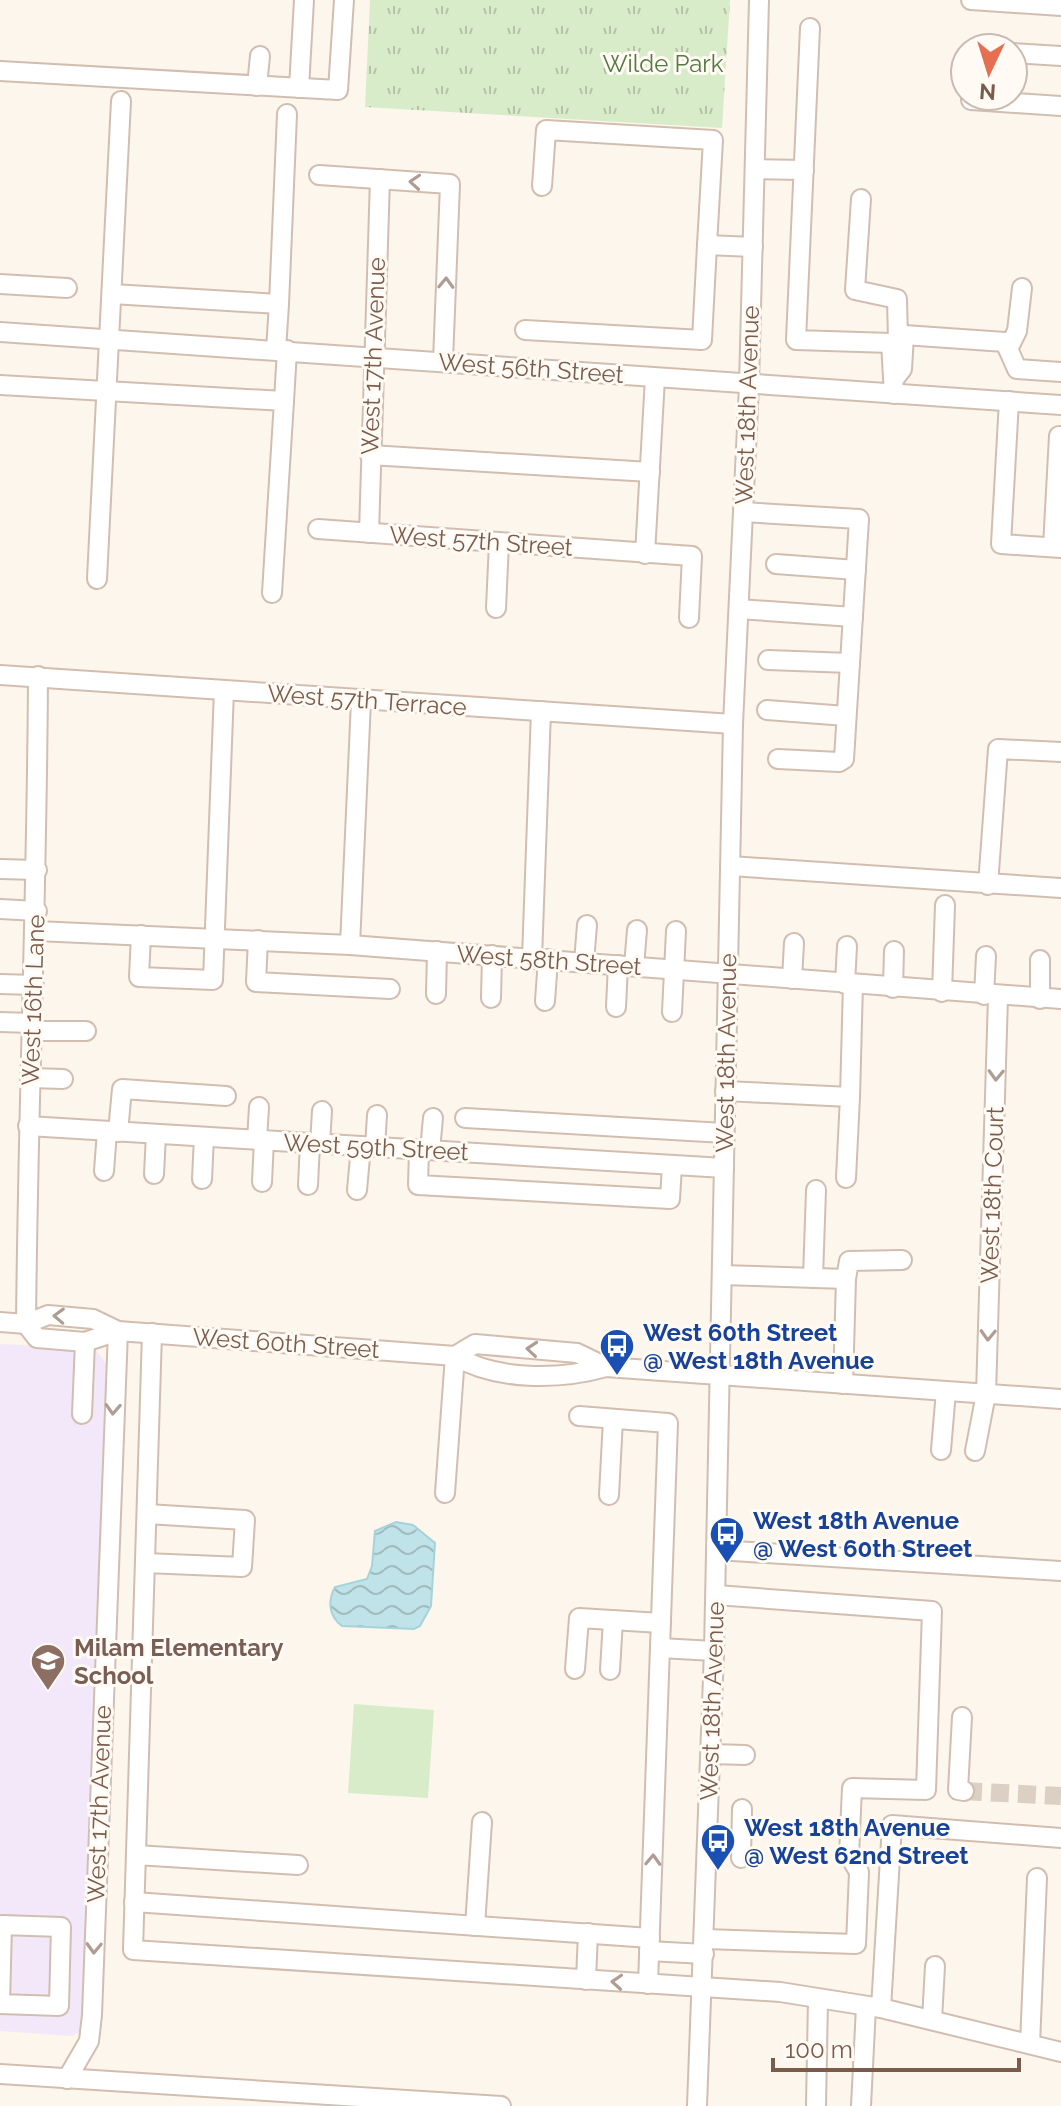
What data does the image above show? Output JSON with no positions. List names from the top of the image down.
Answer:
{
  "streets": {
    "street": [
      "West 17th Avenue",
      "West 56th Street",
      "West 18th Avenue",
      "West 57th Street",
      "West 57th Terrace",
      "West 58th Street",
      "West 16th Lane",
      "West 59th Street",
      "West 18th Court",
      "West 60th Street"
    ]
  },
  "crossings": [
    ["West 17th Avenue", "West 56th Street"],
    ["West 17th Avenue", "West 57th Street"],
    ["West 17th Avenue", "West 60th Street"],
    ["West 56th Street", "West 18th Avenue"],
    ["West 18th Avenue", "West 57th Terrace"],
    ["West 18th Avenue", "West 58th Street"],
    ["West 18th Avenue", "West 59th Street"],
    ["West 18th Avenue", "West 60th Street"],
    ["West 57th Terrace", "West 16th Lane"],
    ["West 58th Street", "West 16th Lane"],
    ["West 58th Street", "West 18th Court"],
    ["West 16th Lane", "West 59th Street"],
    ["West 16th Lane", "West 60th Street"],
    ["West 18th Court", "West 60th Street"]
  ],
  "parks": ["Wilde Park"],
  "places": {
    "bus stop": ["West 60th Street @ West 18th Avenue", "West 18th Avenue @ West 60th Street", "West 18th Avenue @ West 62nd Street"],
    "school or university": ["Milam Elementary School"]
  },
  "scale_bar": "100 m",
  "north": "bottom"
}
